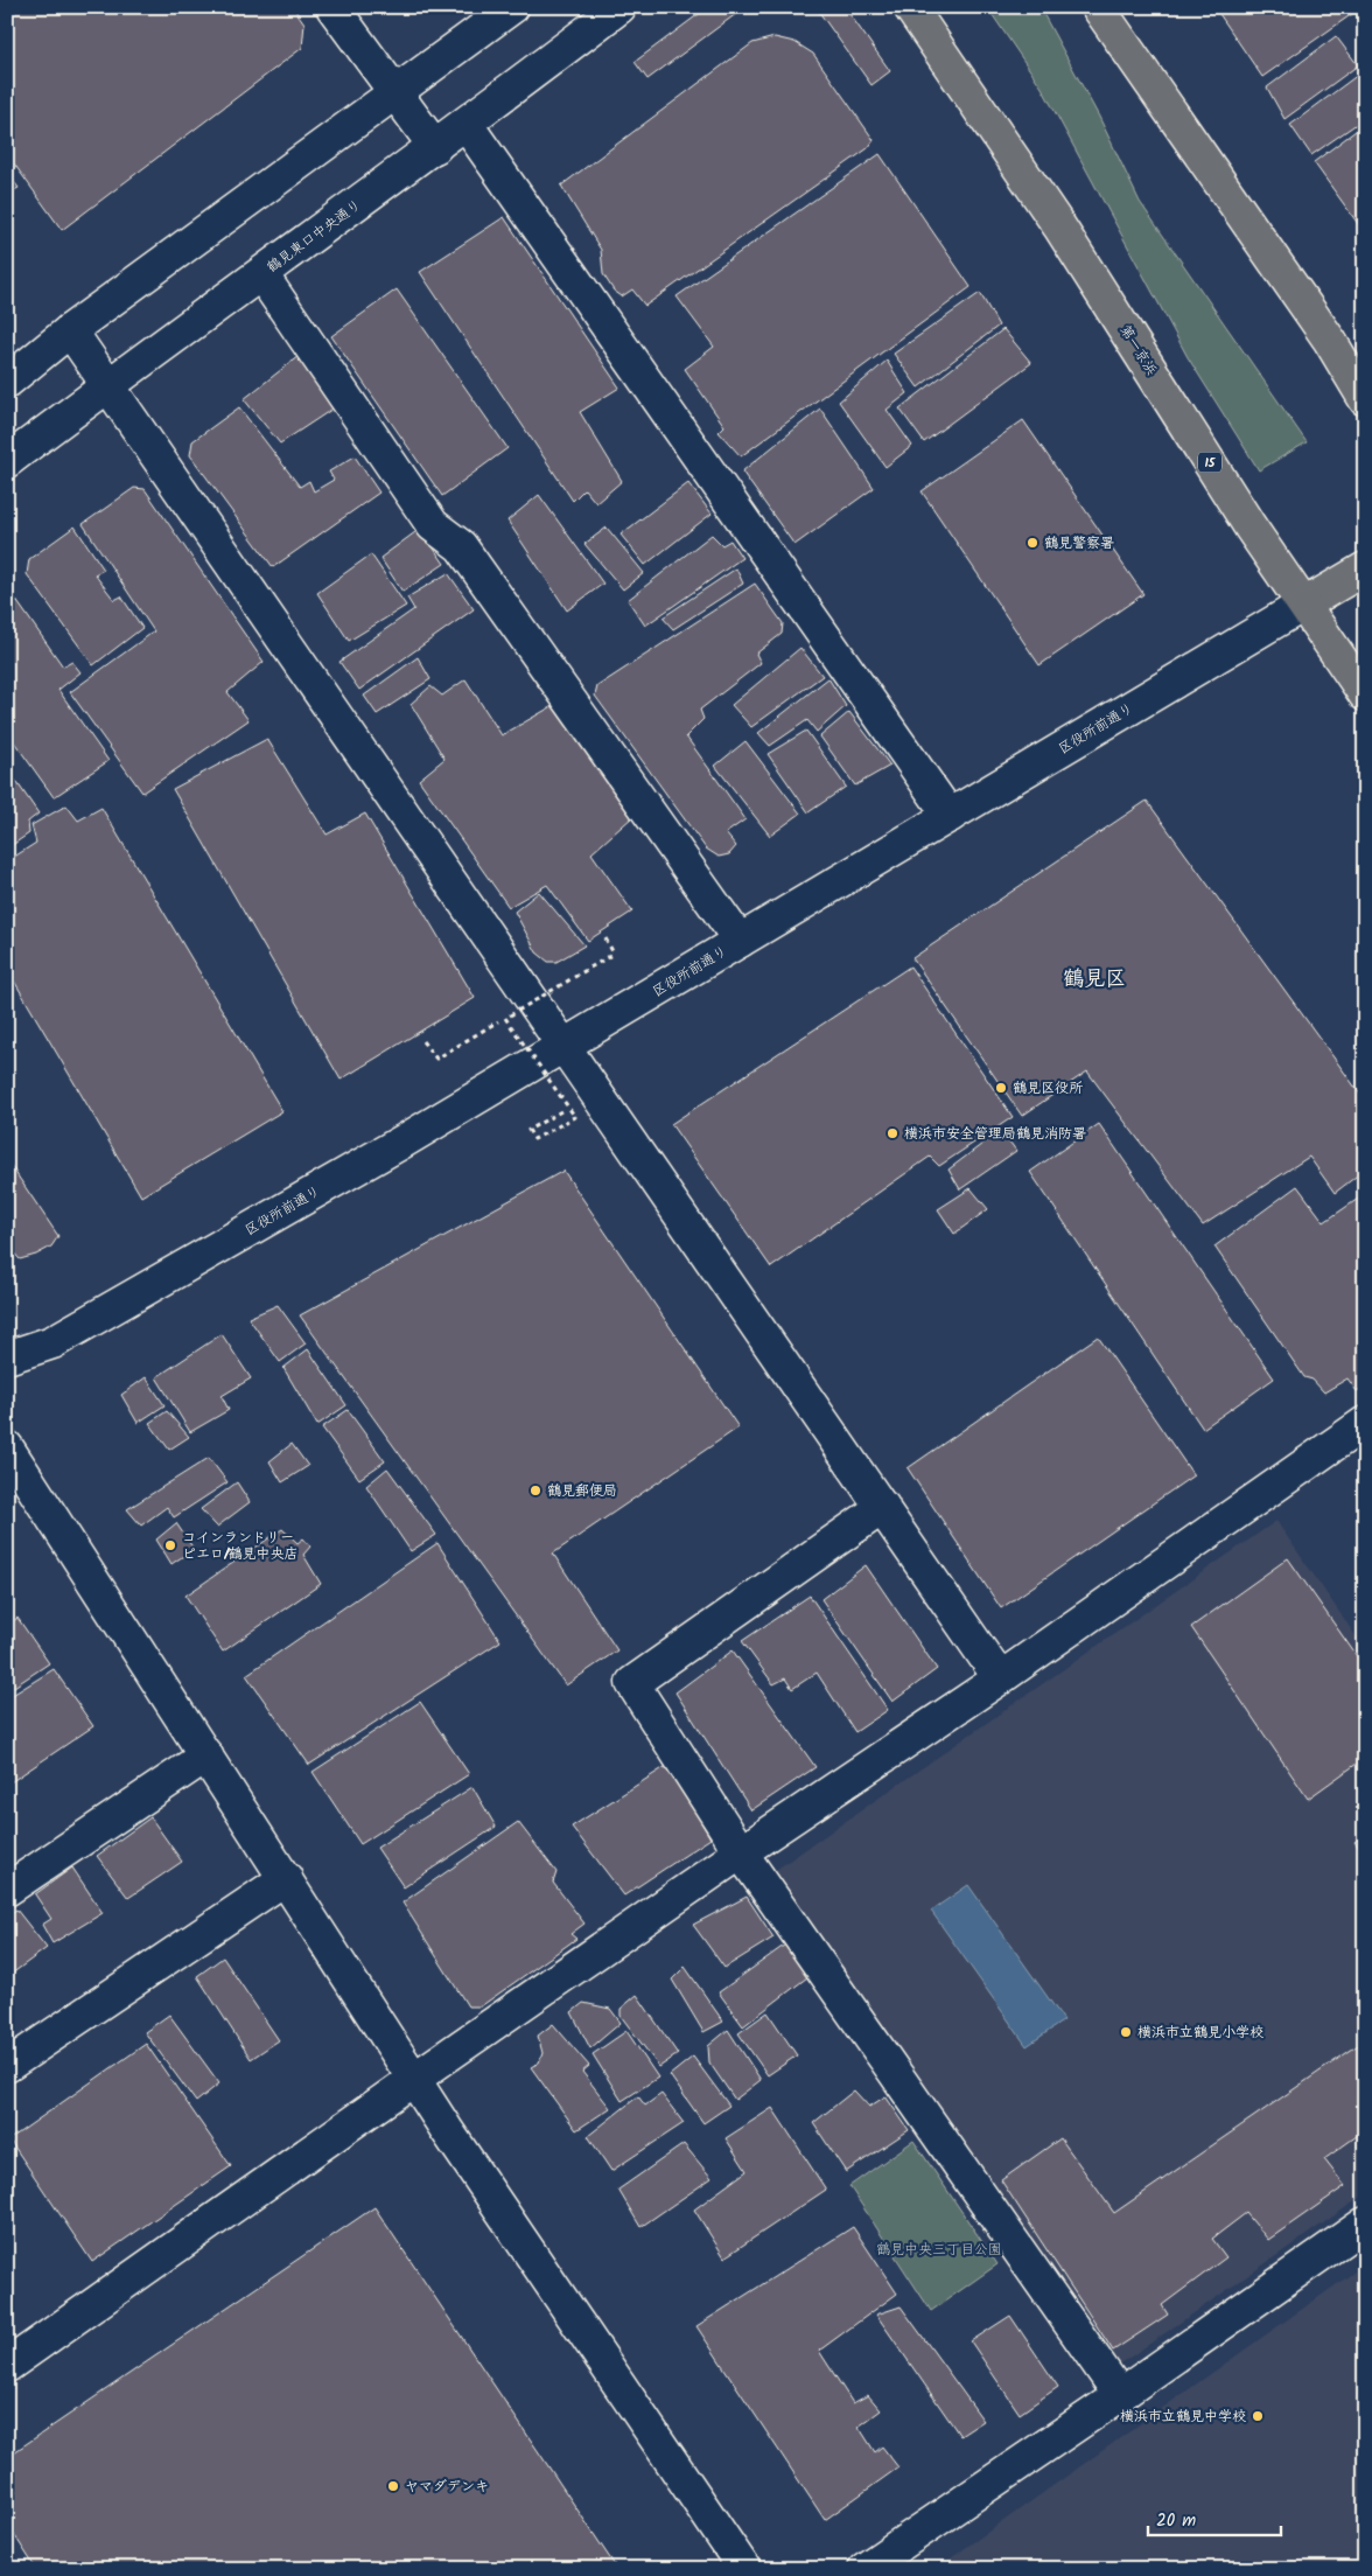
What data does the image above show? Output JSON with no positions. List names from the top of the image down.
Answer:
{
  "streets": {
    "main road": ["第一京浜", "15", "区役所前通り"],
    "street": ["鶴見東口中央通り"]
  },
  "crossings": [
    ["第一京浜", "区役所前通り"]
  ],
  "districts": ["鶴見区"],
  "parks": ["鶴見中央三丁目公園"],
  "places": [
    "鶴見警察署",
    "鶴見区役所",
    "横浜市安全管理局鶴見消防署",
    "鶴見郵便局",
    "コインランドリー ピエロ/鶴見中央店",
    "横浜市立鶴見小学校",
    "横浜市立鶴見中学校",
    "ヤマダデンキ"
  ],
  "scale_bar": "20 m"
}
